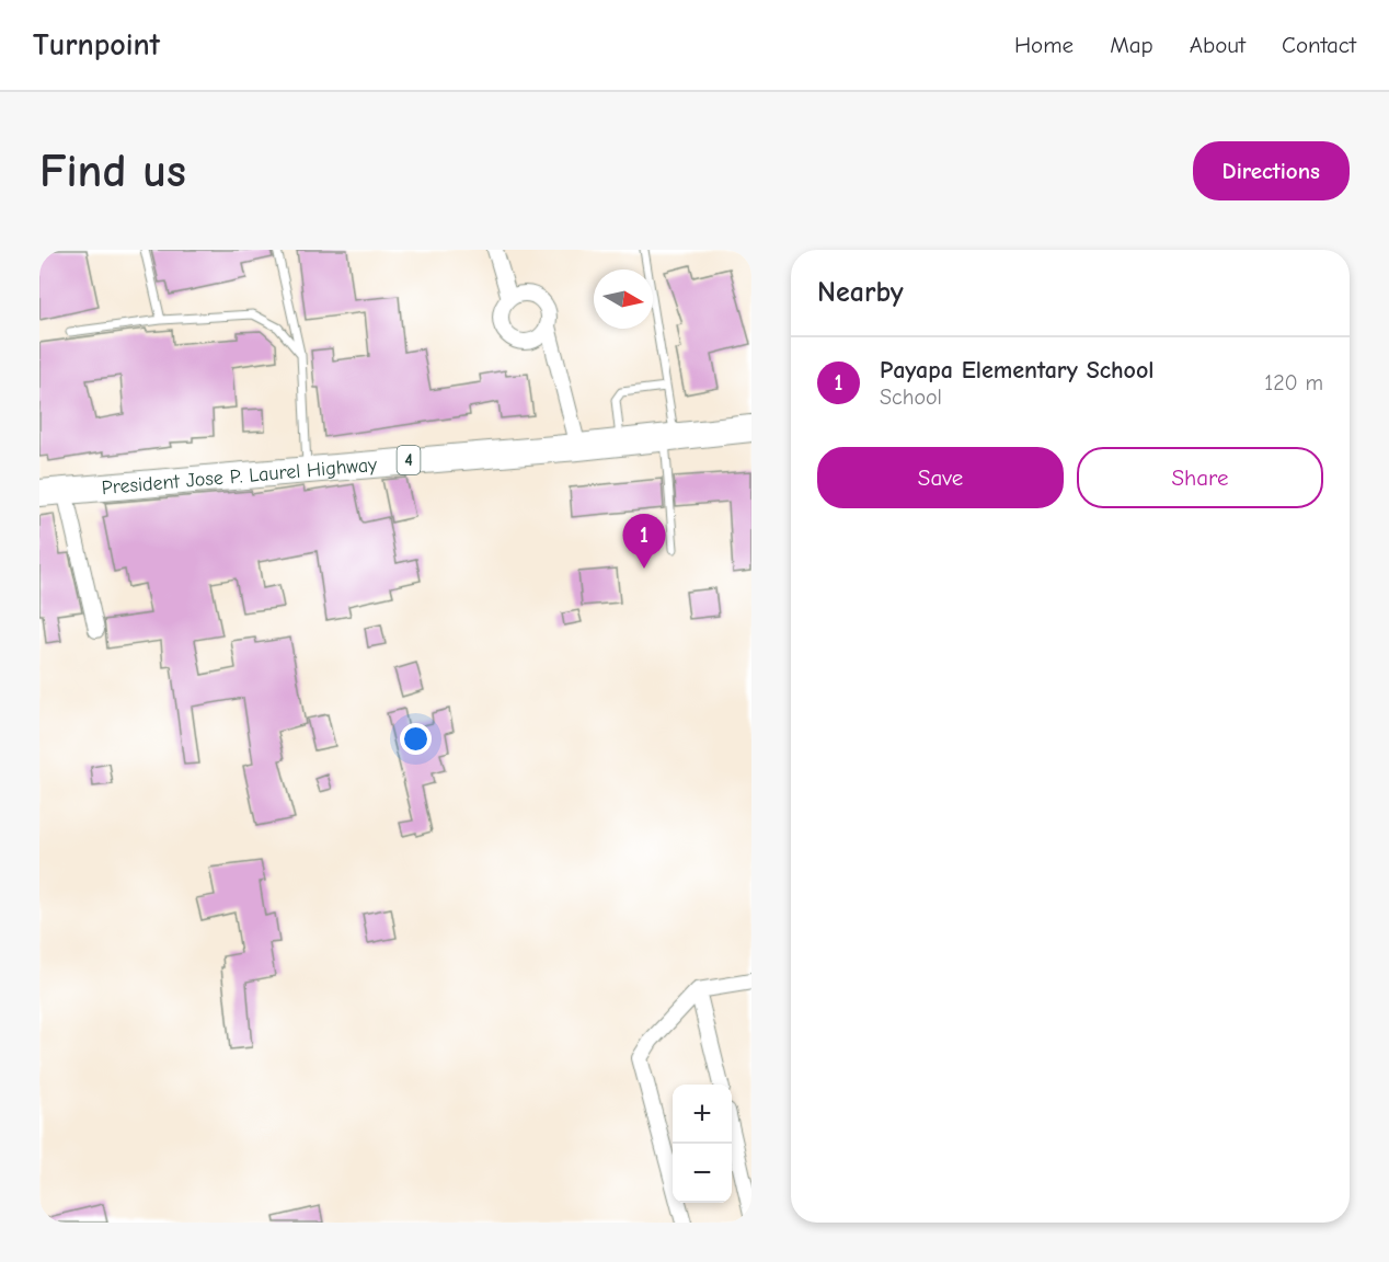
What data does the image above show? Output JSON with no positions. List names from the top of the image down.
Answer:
{
  "streets": {
    "highway": ["4", "President Jose P. Laurel Highway"]
  },
  "north": "right",
  "page": {
    "header": "Turnpoint",
    "nav": [
      "Home",
      "Map",
      "About",
      "Contact"
    ],
    "buttons": [
      "Directions",
      ["Save", "Share"]
    ],
    "title": "Find us",
    "heading": "Nearby",
    "list": [
      {
        "mark": "1",
        "name": "Payapa Elementary School",
        "note": "School",
        "value": "120 m"
      }
    ],
    "pins": "1",
    "map_buttons": ["+", "−"]
  }
}
